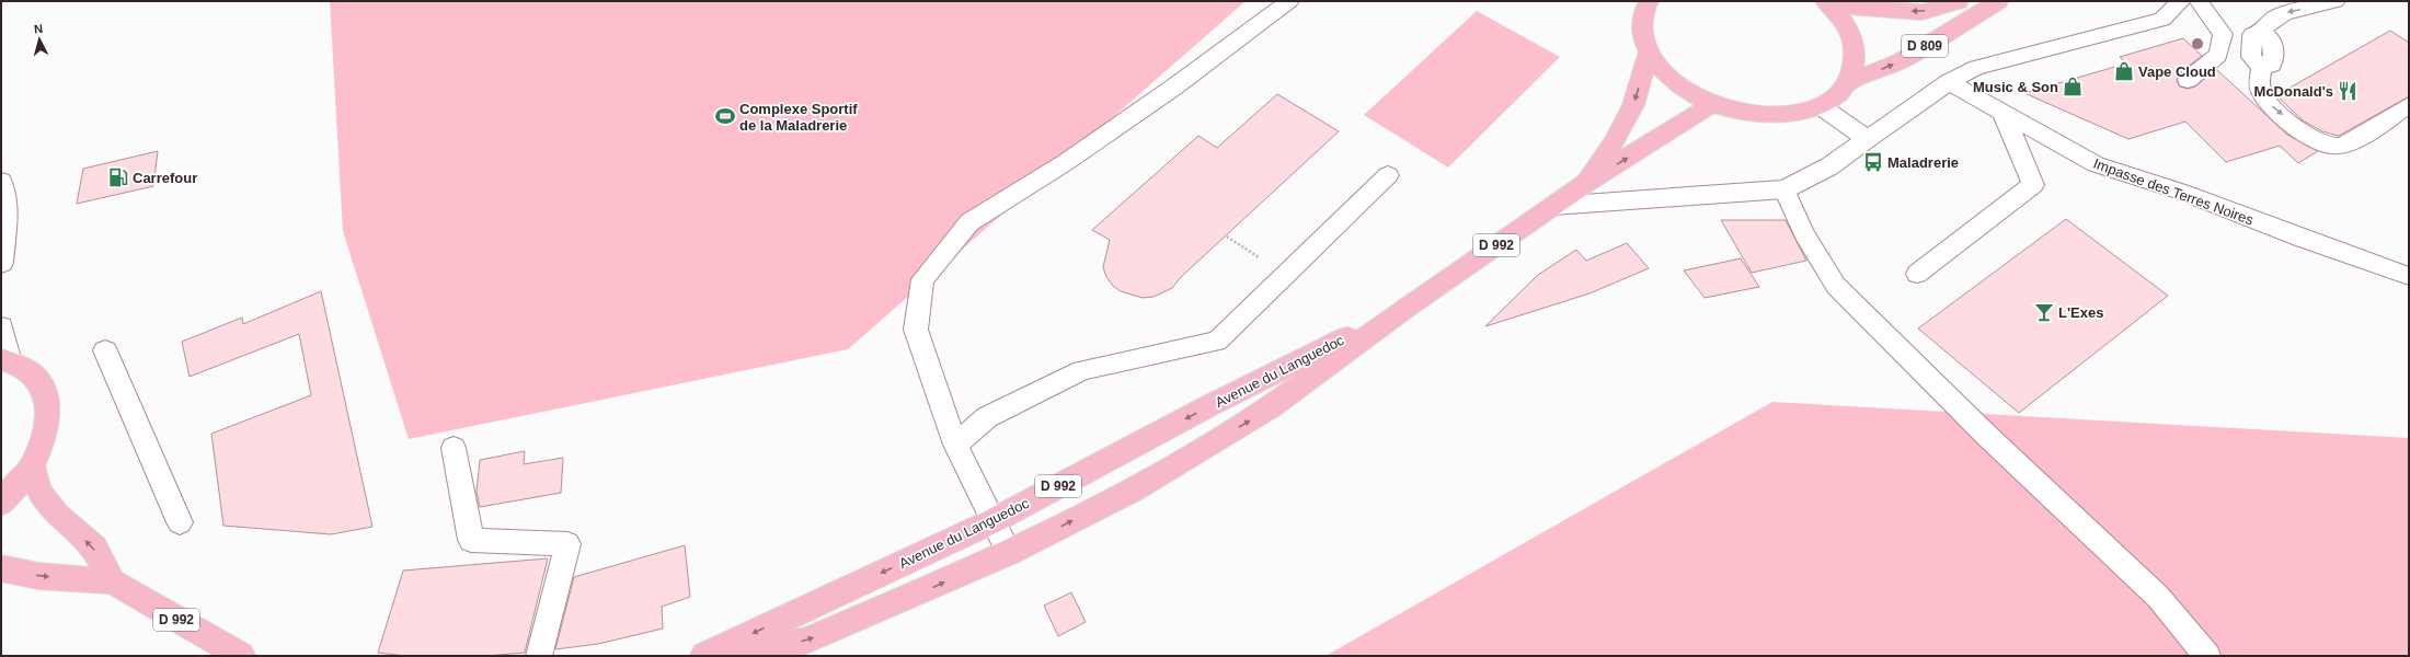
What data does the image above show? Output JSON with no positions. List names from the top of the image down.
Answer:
{
  "streets": {
    "main road": ["D 809", "D 992", "Avenue du Languedoc"],
    "lane": ["Impasse des Terres Noires"]
  },
  "places": {
    "shop": ["Vape Cloud", "Music & Son"],
    "restaurant": ["McDonald's"],
    "sports": ["Complexe Sportif de la Maladrerie"],
    "bus stop": ["Maladrerie"],
    "fuel station": ["Carrefour"],
    "bar": ["L'Exes"]
  },
  "north": "top"
}
